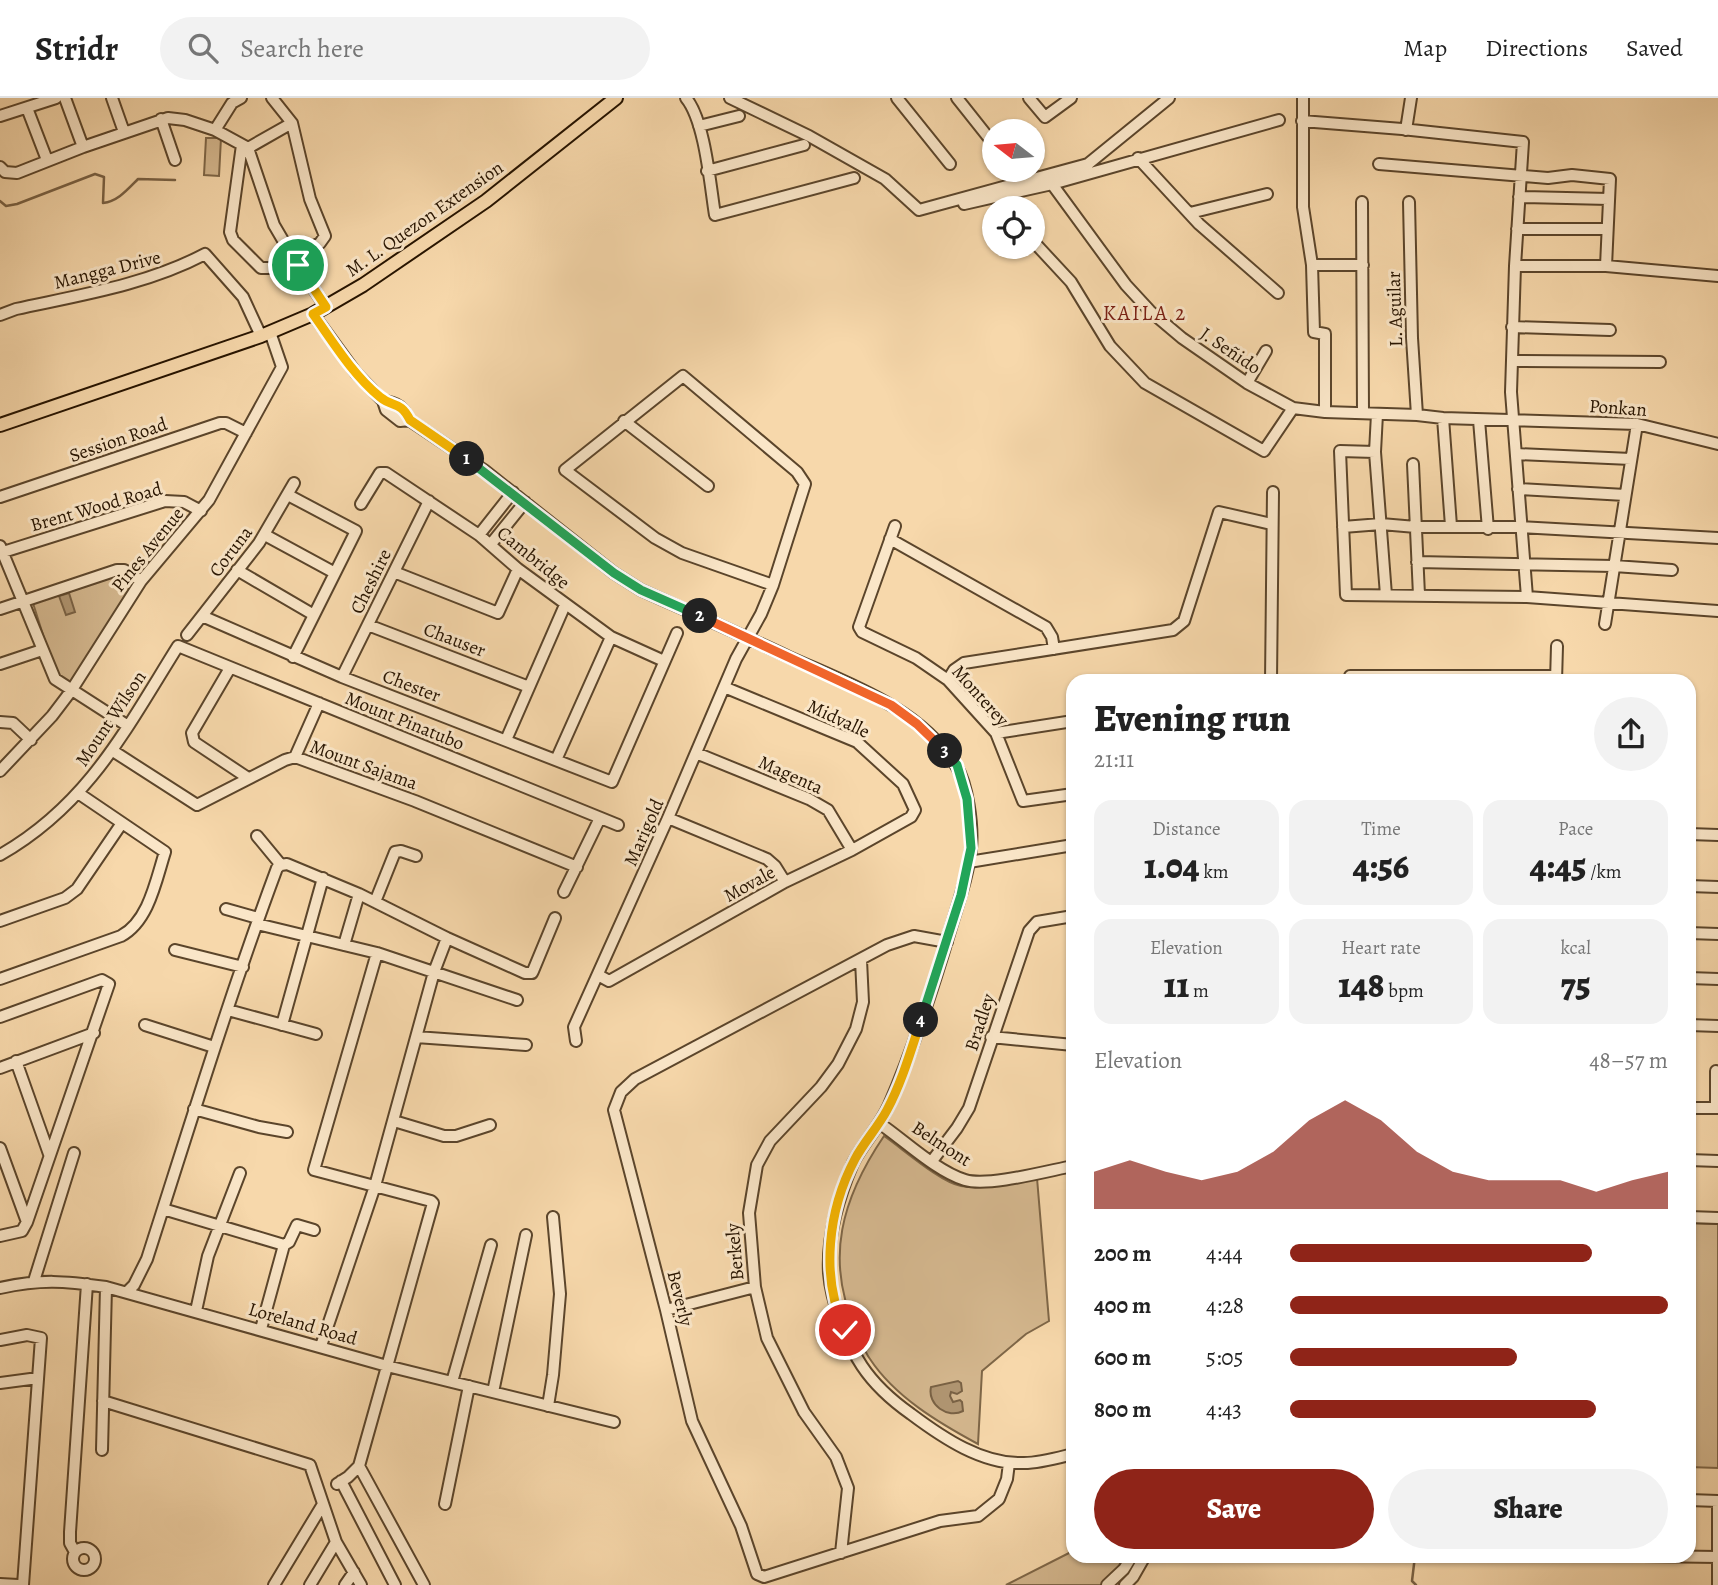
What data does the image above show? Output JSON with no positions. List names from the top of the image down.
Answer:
{
  "streets": {
    "main road": ["M. L. Quezon Extension"],
    "street": [
      "Mangga Drive",
      "L. Aguilar",
      "J. Señido",
      "Ponkan",
      "Session Road",
      "Brent Wood Road",
      "Pines Avenue",
      "Coruna",
      "Cambridge",
      "Cheshire",
      "Chauser",
      "Chester",
      "Monterey",
      "Mount Wilson",
      "Midvalle",
      "Mount Pinatubo",
      "Mount Sajama",
      "Magenta",
      "Marigold",
      "Movale",
      "Bradley",
      "Belmont",
      "Berkely",
      "Beverly",
      "Loreland Road"
    ]
  },
  "crossings": [
    ["M. L. Quezon Extension", "Mangga Drive"],
    ["M. L. Quezon Extension", "Pines Avenue"],
    ["Mangga Drive", "Pines Avenue"],
    ["L. Aguilar", "J. Señido"],
    ["J. Señido", "Ponkan"],
    ["Session Road", "Pines Avenue"],
    ["Brent Wood Road", "Pines Avenue"],
    ["Coruna", "Chester"],
    ["Cambridge", "Cheshire"],
    ["Cambridge", "Chester"],
    ["Cheshire", "Chauser"],
    ["Cheshire", "Chester"],
    ["Mount Wilson", "Mount Pinatubo"],
    ["Mount Wilson", "Mount Sajama"],
    ["Midvalle", "Marigold"],
    ["Midvalle", "Movale"],
    ["Magenta", "Marigold"],
    ["Magenta", "Movale"],
    ["Marigold", "Movale"],
    ["Bradley", "Belmont"],
    ["Berkely", "Beverly"]
  ],
  "districts": ["KAILA 2"],
  "north": "left",
  "page": {
    "header": "Stridr",
    "search": "Search here",
    "nav": ["Map", "Directions", "Saved"],
    "pins": [
      "1",
      "2",
      "3",
      "4"
    ],
    "heading": ["Evening run", "21:11"],
    "stats": [
      ["Distance", "1.04 km"],
      ["Time", "4:56"],
      ["Pace", "4:45 /km"],
      ["Elevation", "11 m"],
      ["Heart rate", "148 bpm"],
      ["kcal", "75"]
    ],
    "chart": ["Elevation", "48–57 m"],
    "list": [
      {
        "name": "200 m",
        "note": "4:44"
      },
      {
        "name": "400 m",
        "note": "4:28"
      },
      {
        "name": "600 m",
        "note": "5:05"
      },
      {
        "name": "800 m",
        "note": "4:43"
      }
    ],
    "buttons": ["Save", "Share"]
  }
}
